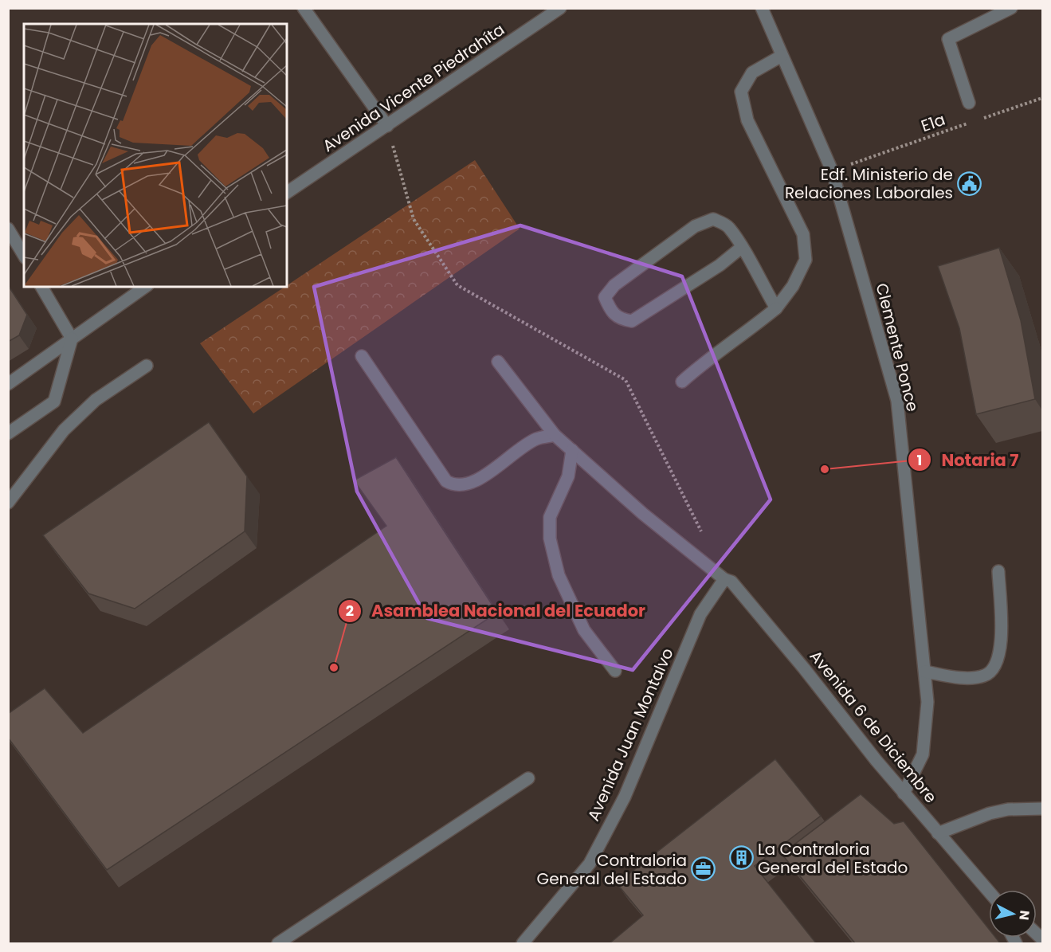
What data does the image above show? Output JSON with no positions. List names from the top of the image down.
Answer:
{
  "streets": {
    "street": [
      "Avenida Vicente Piedrahíta",
      "Clemente Ponce",
      "Avenida 6 de Diciembre",
      "Avenida Juan Montalvo"
    ],
    "path": ["E1a"]
  },
  "crossings": [
    ["E1a", "Clemente Ponce"],
    ["Clemente Ponce", "Avenida 6 de Diciembre"],
    ["Avenida 6 de Diciembre", "Avenida Juan Montalvo"]
  ],
  "places": {
    "public building": ["Edf. Ministerio de Relaciones Laborales"],
    "other": ["Notaria 7", "Asamblea Nacional del Ecuador"],
    "building": ["La Contraloria General del Estado"],
    "office": ["Contraloria General del Estado"]
  },
  "north": "right"
}
